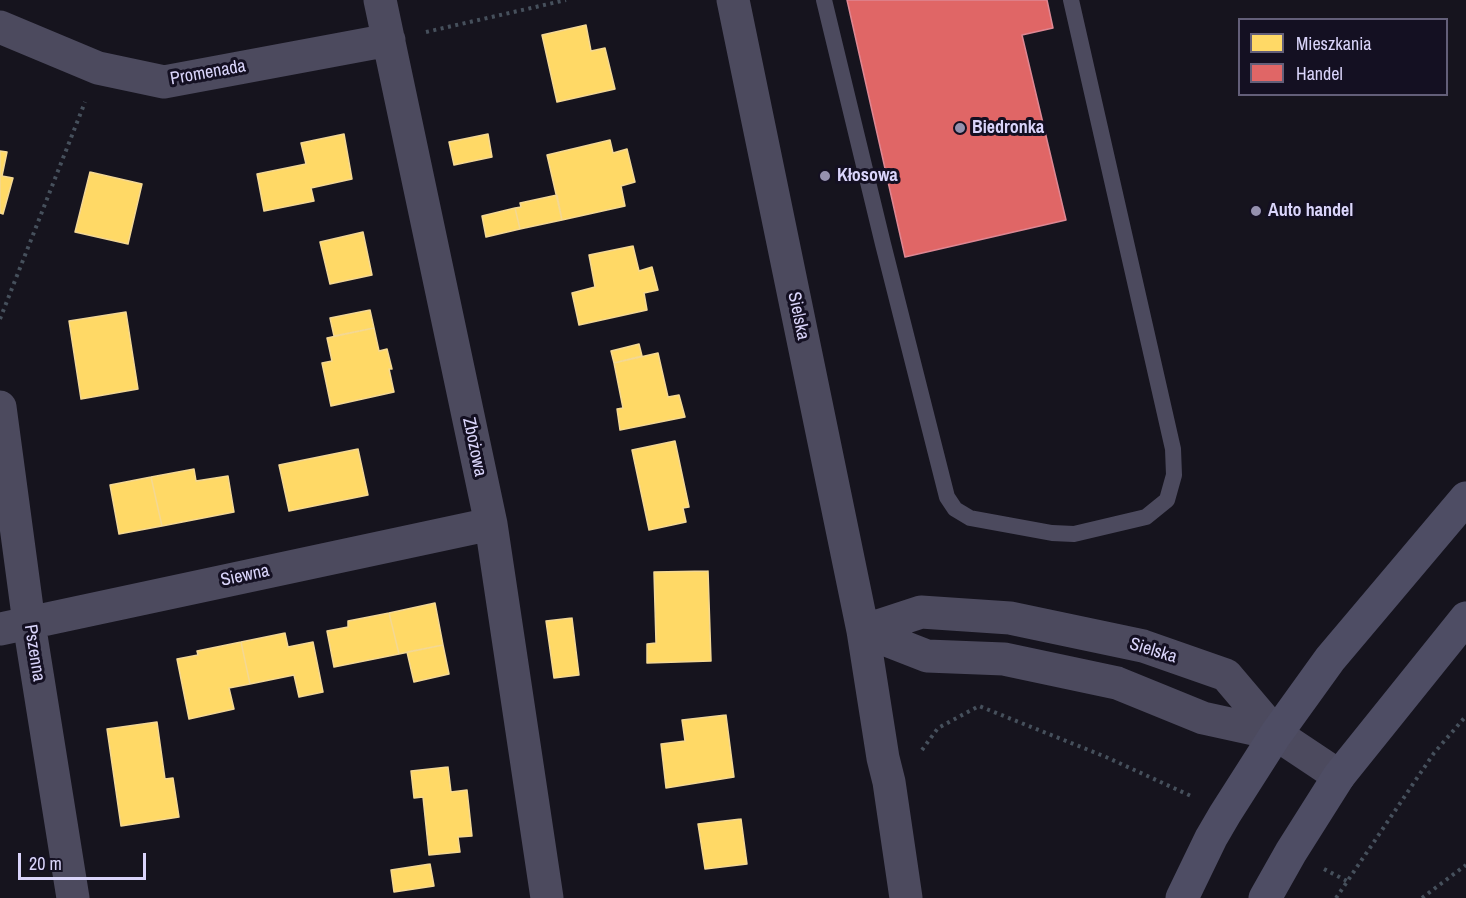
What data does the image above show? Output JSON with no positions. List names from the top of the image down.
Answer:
{
  "streets": {
    "street": [
      "Promenada",
      "Sielska",
      "Zbożowa",
      "Siewna",
      "Pszenna"
    ]
  },
  "crossings": [
    ["Promenada", "Zbożowa"],
    ["Zbożowa", "Siewna"],
    ["Siewna", "Pszenna"]
  ],
  "places": ["Biedronka", "Kłosowa", "Auto handel"],
  "legend": ["Mieszkania", "Handel"],
  "scale_bar": "20 m"
}
